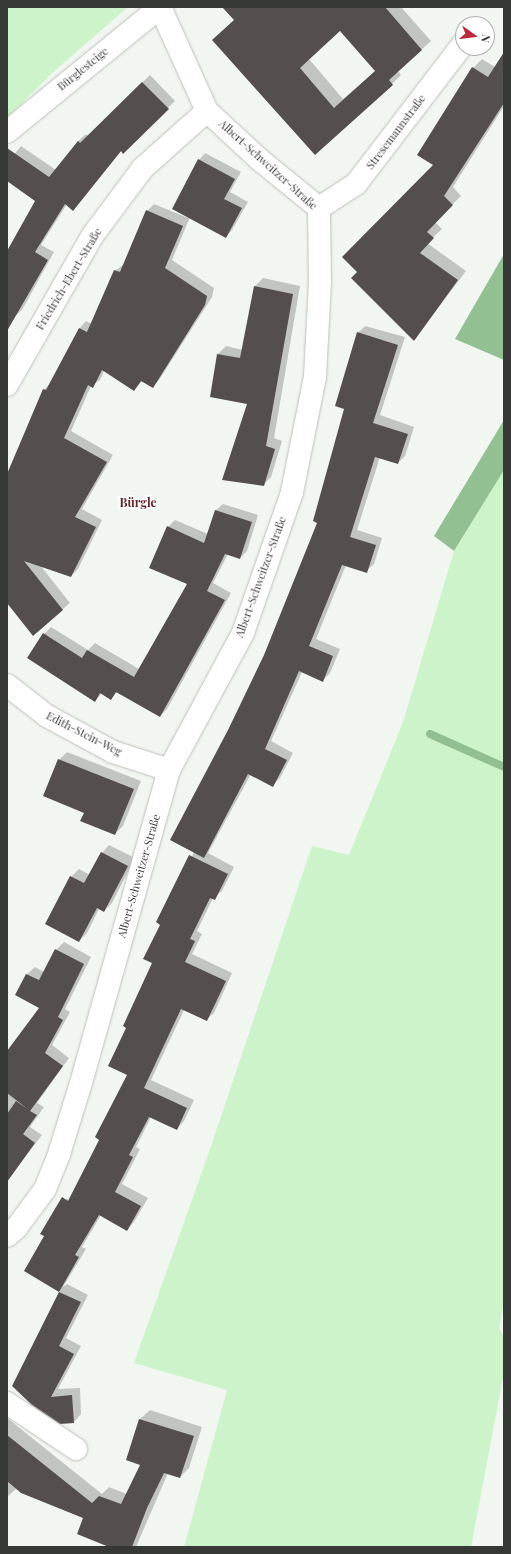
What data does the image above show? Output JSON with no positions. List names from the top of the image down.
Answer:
{
  "streets": {
    "street": [
      "Bürglesteige",
      "Stresemannstraße",
      "Albert-Schweitzer-Straße",
      "Friedrich-Ebert-Straße",
      "Edith-Stein-Weg"
    ]
  },
  "crossings": [
    ["Bürglesteige", "Albert-Schweitzer-Straße"],
    ["Stresemannstraße", "Albert-Schweitzer-Straße"],
    ["Albert-Schweitzer-Straße", "Friedrich-Ebert-Straße"],
    ["Albert-Schweitzer-Straße", "Edith-Stein-Weg"]
  ],
  "districts": ["Bürgle"],
  "north": "right"
}
